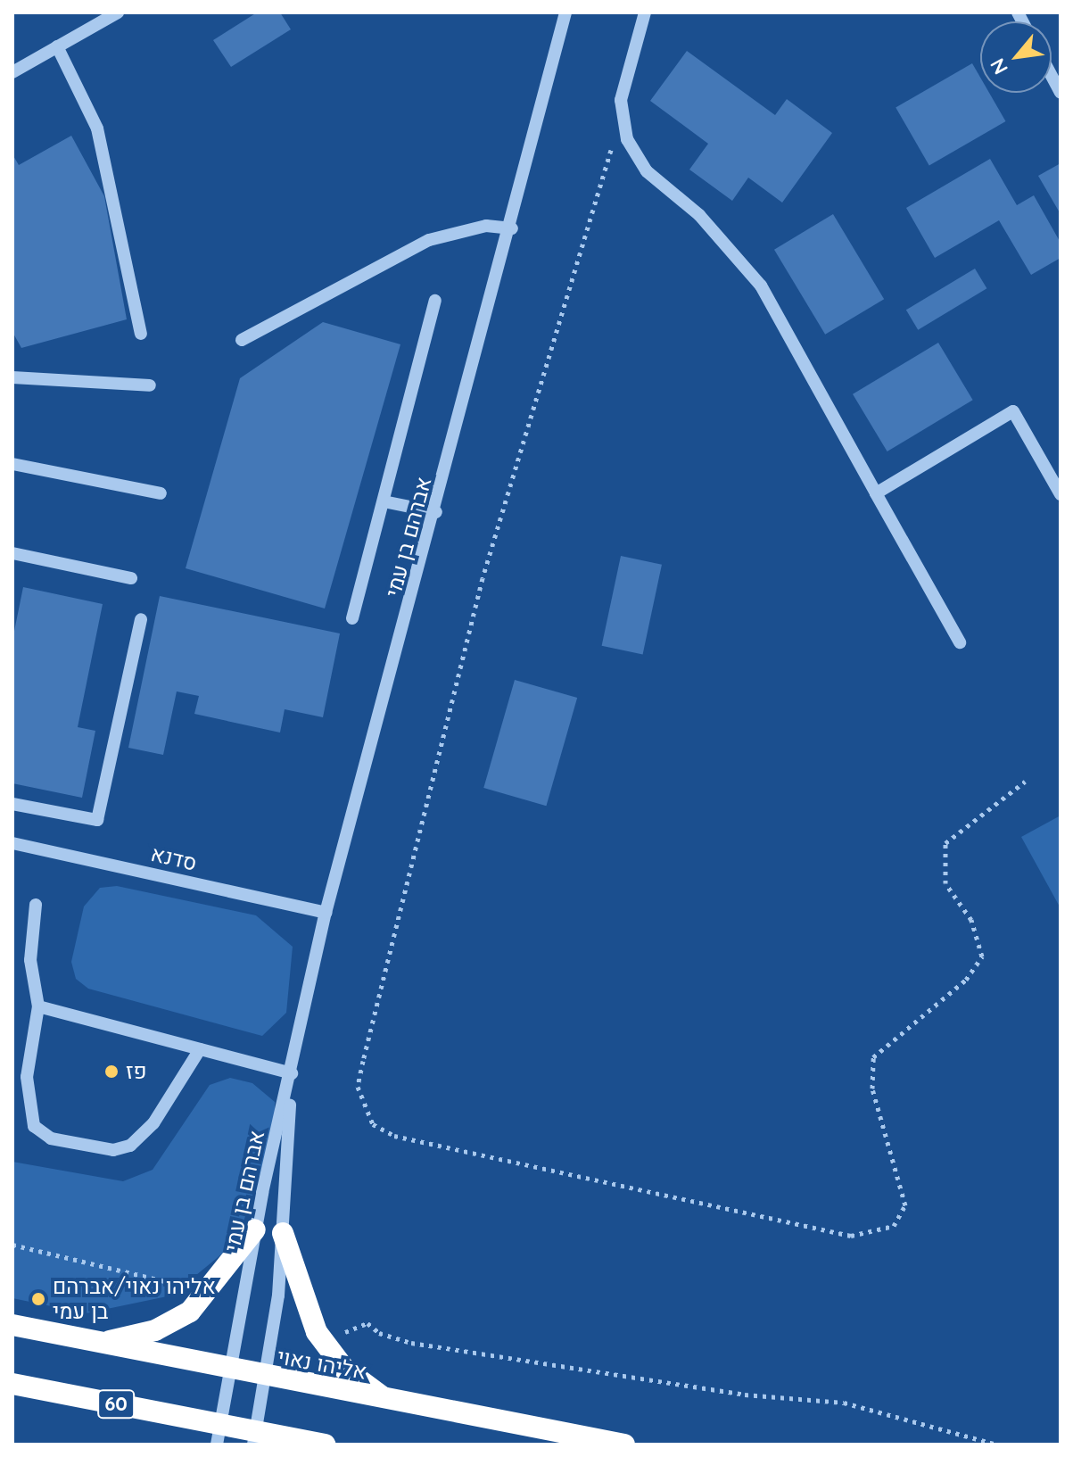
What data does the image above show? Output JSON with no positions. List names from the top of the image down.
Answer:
{
  "streets": {
    "highway": ["אליהו נאוי", "60"],
    "street": ["אברהם בן עמי", "סדנא"]
  },
  "crossings": [
    ["אברהם בן עמי", "סדנא"],
    ["אברהם בן עמי", "אליהו נאוי"],
    ["אברהם בן עמי", "60"]
  ],
  "places": ["פז", "אליהו נאוי/אברהם בן עמי"],
  "north": "bottom left"
}
